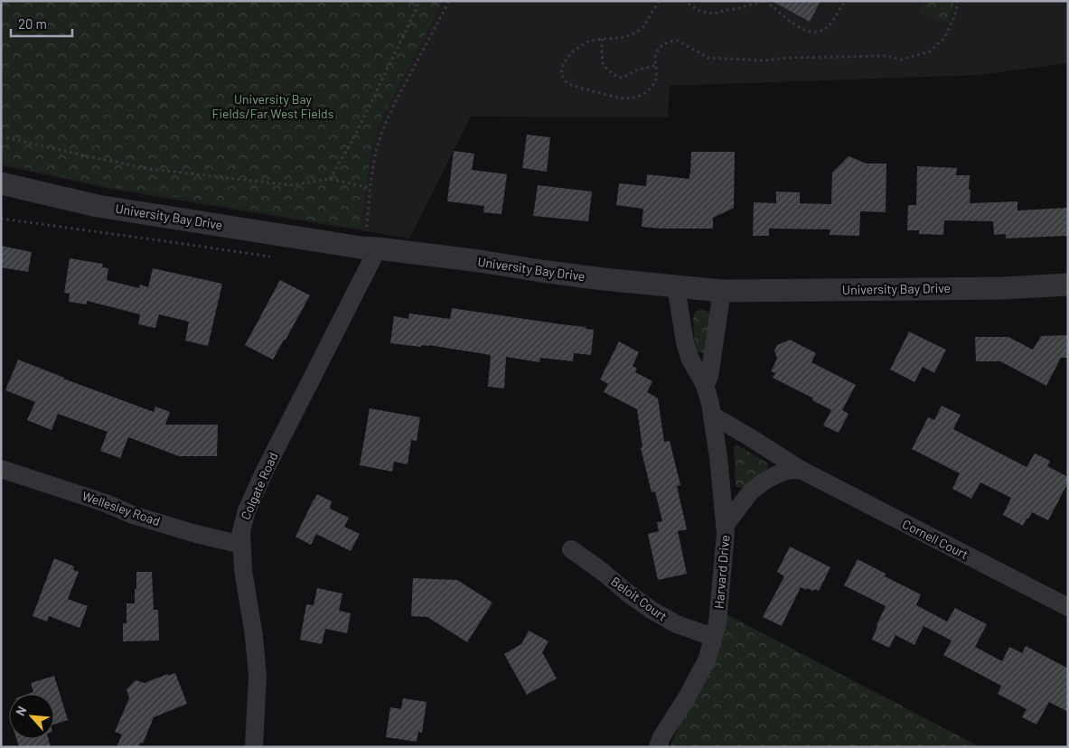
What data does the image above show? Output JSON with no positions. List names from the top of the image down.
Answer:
{
  "streets": {
    "street": [
      "University Bay Drive",
      "Colgate Road",
      "Wellesley Road",
      "Cornell Court",
      "Harvard Drive",
      "Beloit Court"
    ]
  },
  "crossings": [
    ["University Bay Drive", "Colgate Road"],
    ["University Bay Drive", "Harvard Drive"],
    ["Colgate Road", "Wellesley Road"],
    ["Cornell Court", "Harvard Drive"],
    ["Harvard Drive", "Beloit Court"]
  ],
  "parks": ["University Bay Fields/Far West Fields"],
  "scale_bar": "20 m",
  "north": "top left"
}
